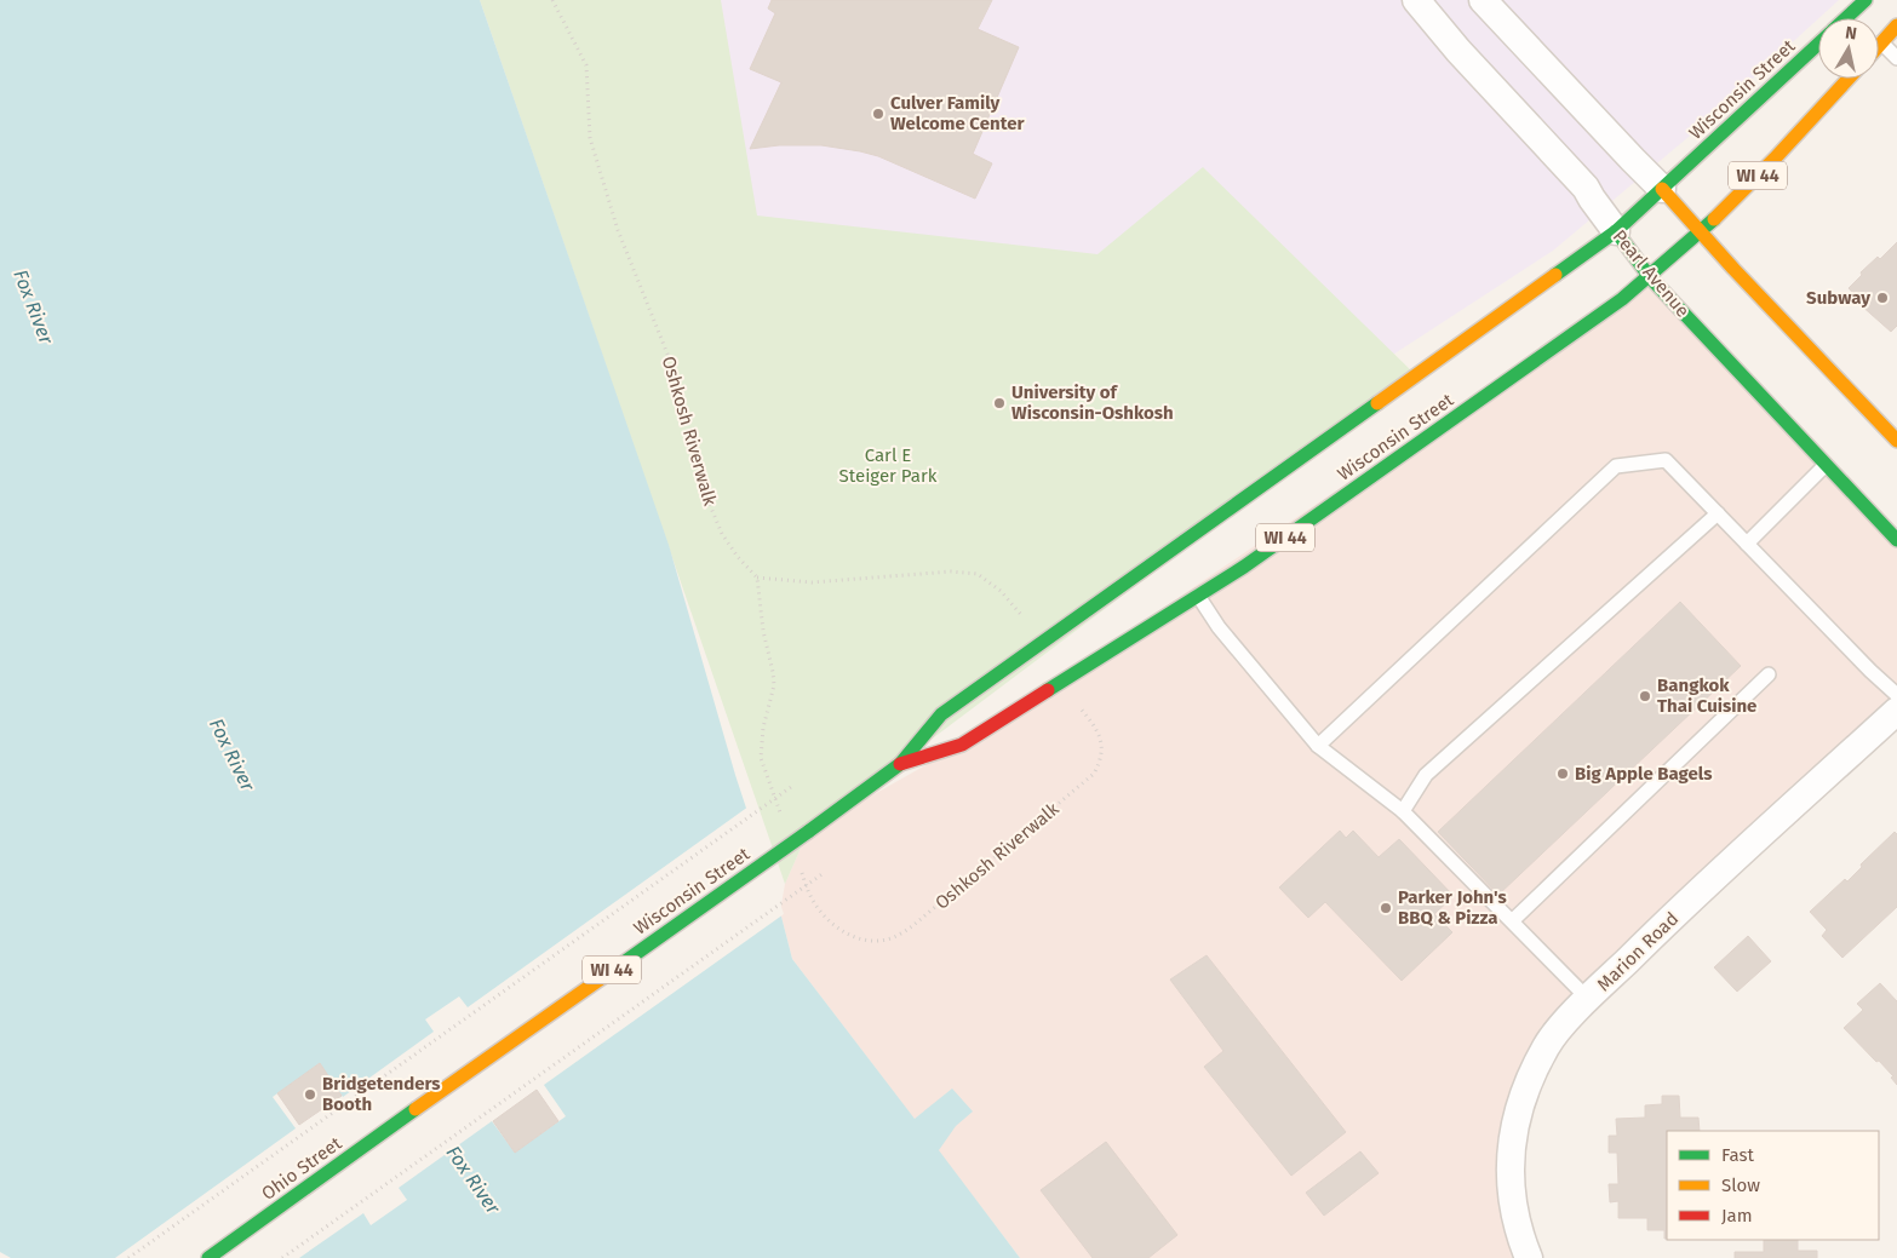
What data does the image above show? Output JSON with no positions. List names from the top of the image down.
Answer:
{
  "streets": {
    "main road": [
      "Wisconsin Street",
      "WI 44",
      "Pearl Avenue",
      "Ohio Street"
    ],
    "street": ["Marion Road"],
    "path": ["Oshkosh Riverwalk"]
  },
  "crossings": [
    ["Wisconsin Street", "Pearl Avenue"],
    ["Wisconsin Street", "Oshkosh Riverwalk"],
    ["Wisconsin Street", "Ohio Street"]
  ],
  "water": ["Fox River"],
  "parks": ["Carl E Steiger Park"],
  "places": [
    "Culver Family Welcome Center",
    "Subway",
    "University of Wisconsin-Oshkosh",
    "Bangkok Thai Cuisine",
    "Big Apple Bagels",
    "Parker John's BBQ & Pizza",
    "Bridgetenders Booth"
  ],
  "legend": ["Fast", "Slow", "Jam"],
  "north": "top"
}
